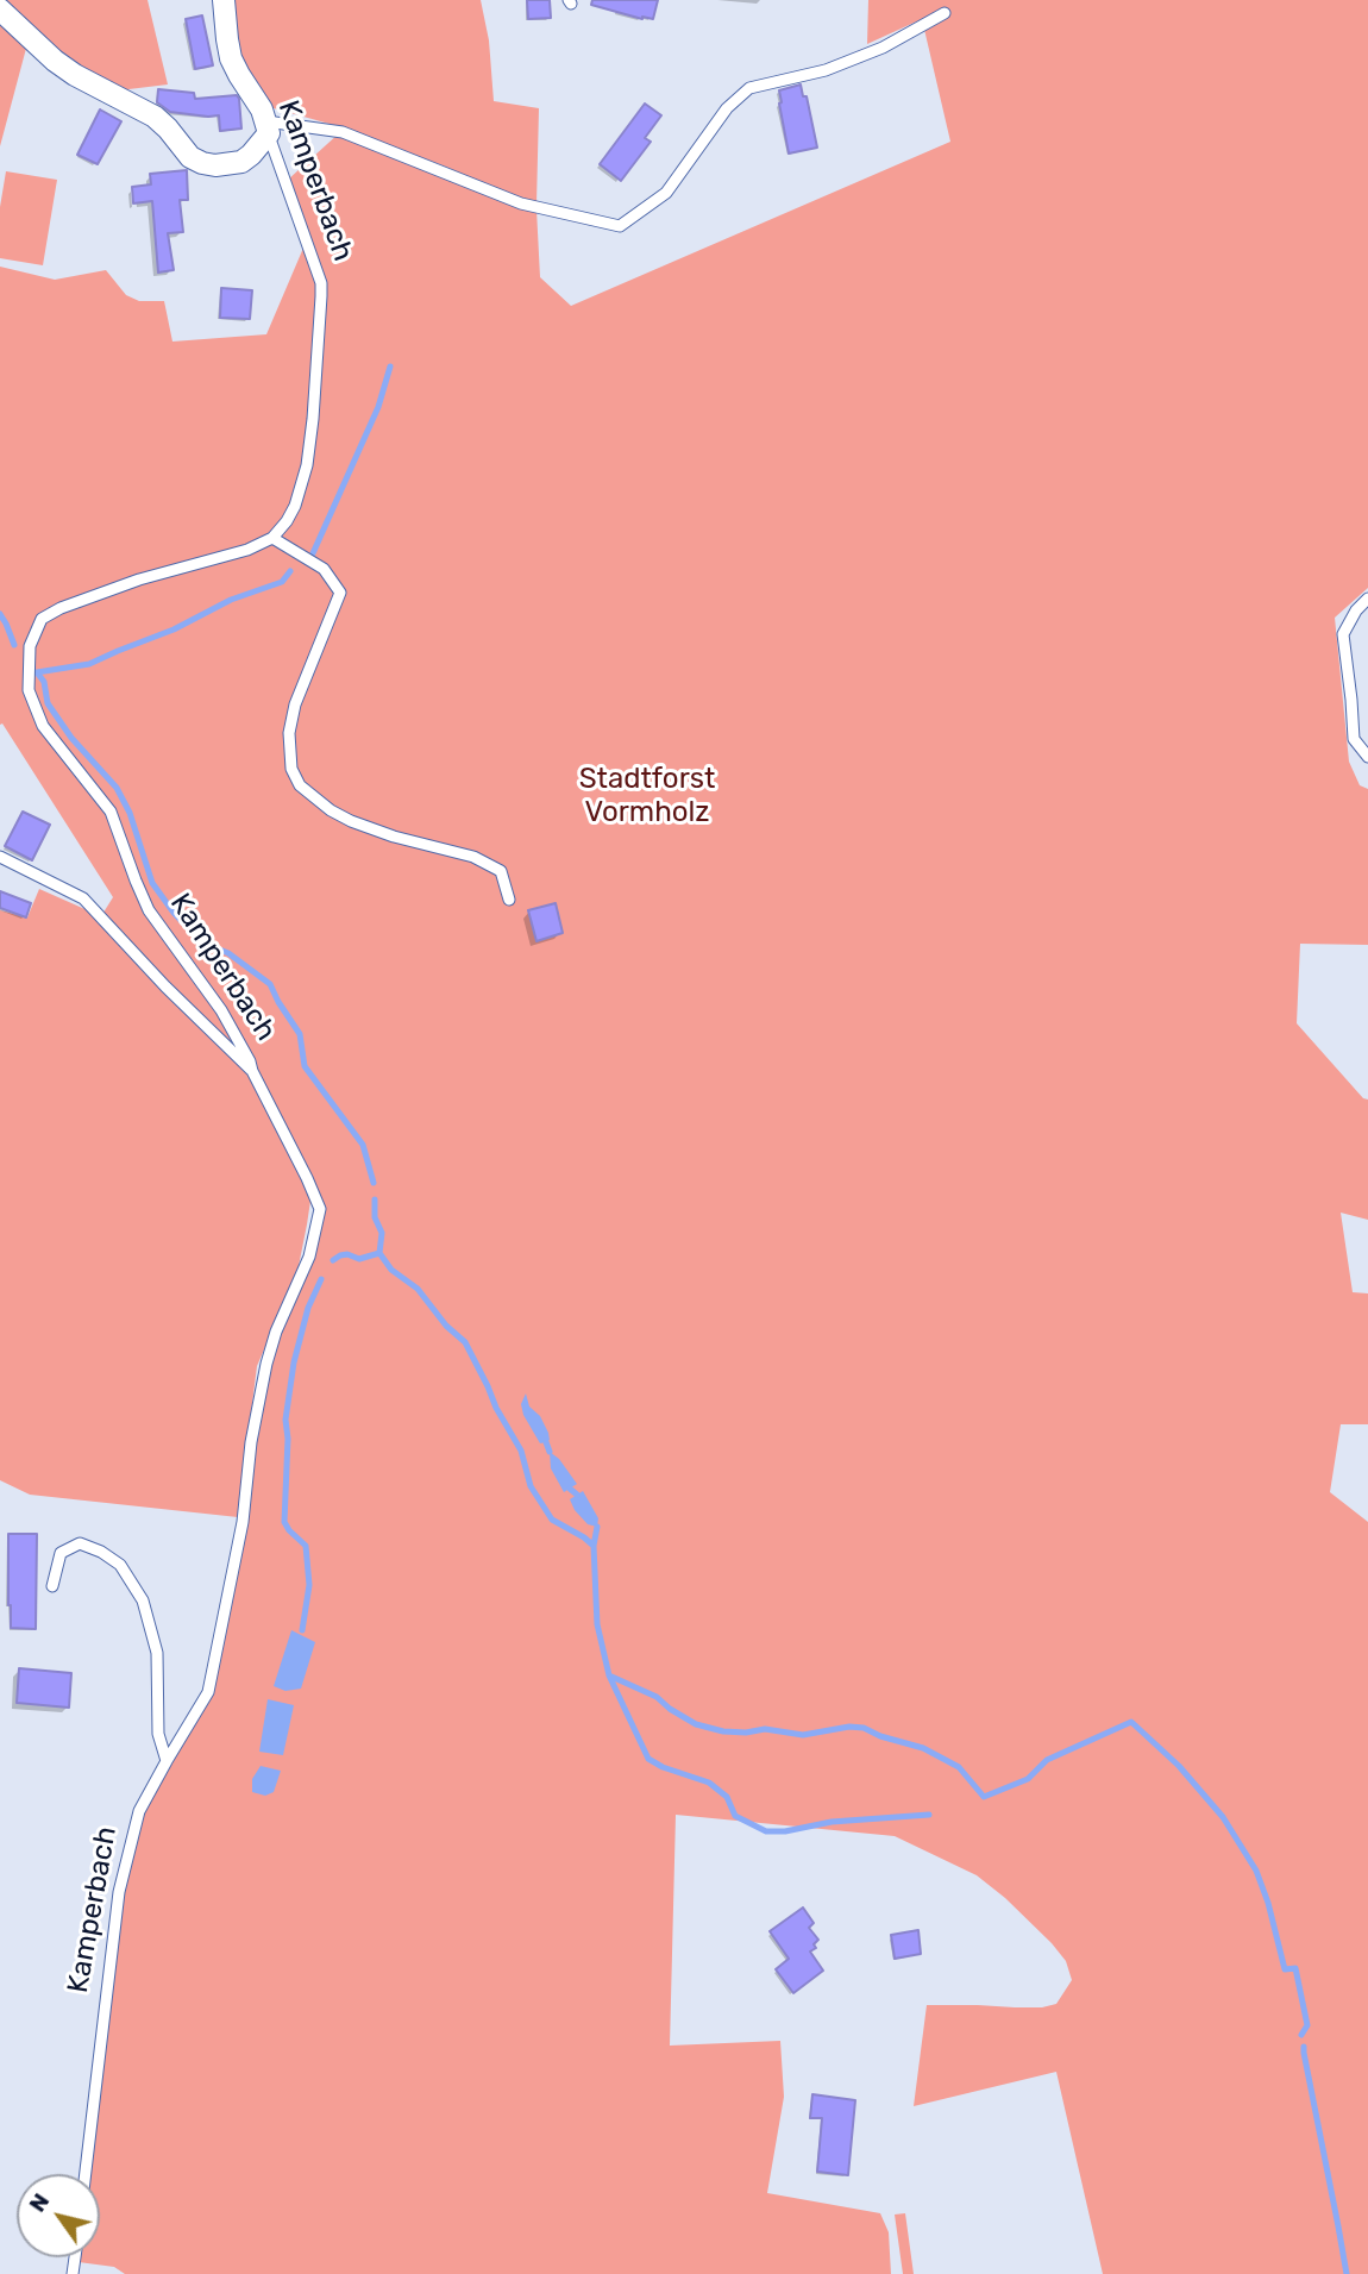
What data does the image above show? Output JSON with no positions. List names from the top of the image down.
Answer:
{
  "streets": {
    "street": ["Kamperbach"]
  },
  "parks": ["Stadtforst Vormholz"],
  "north": "top left"
}
